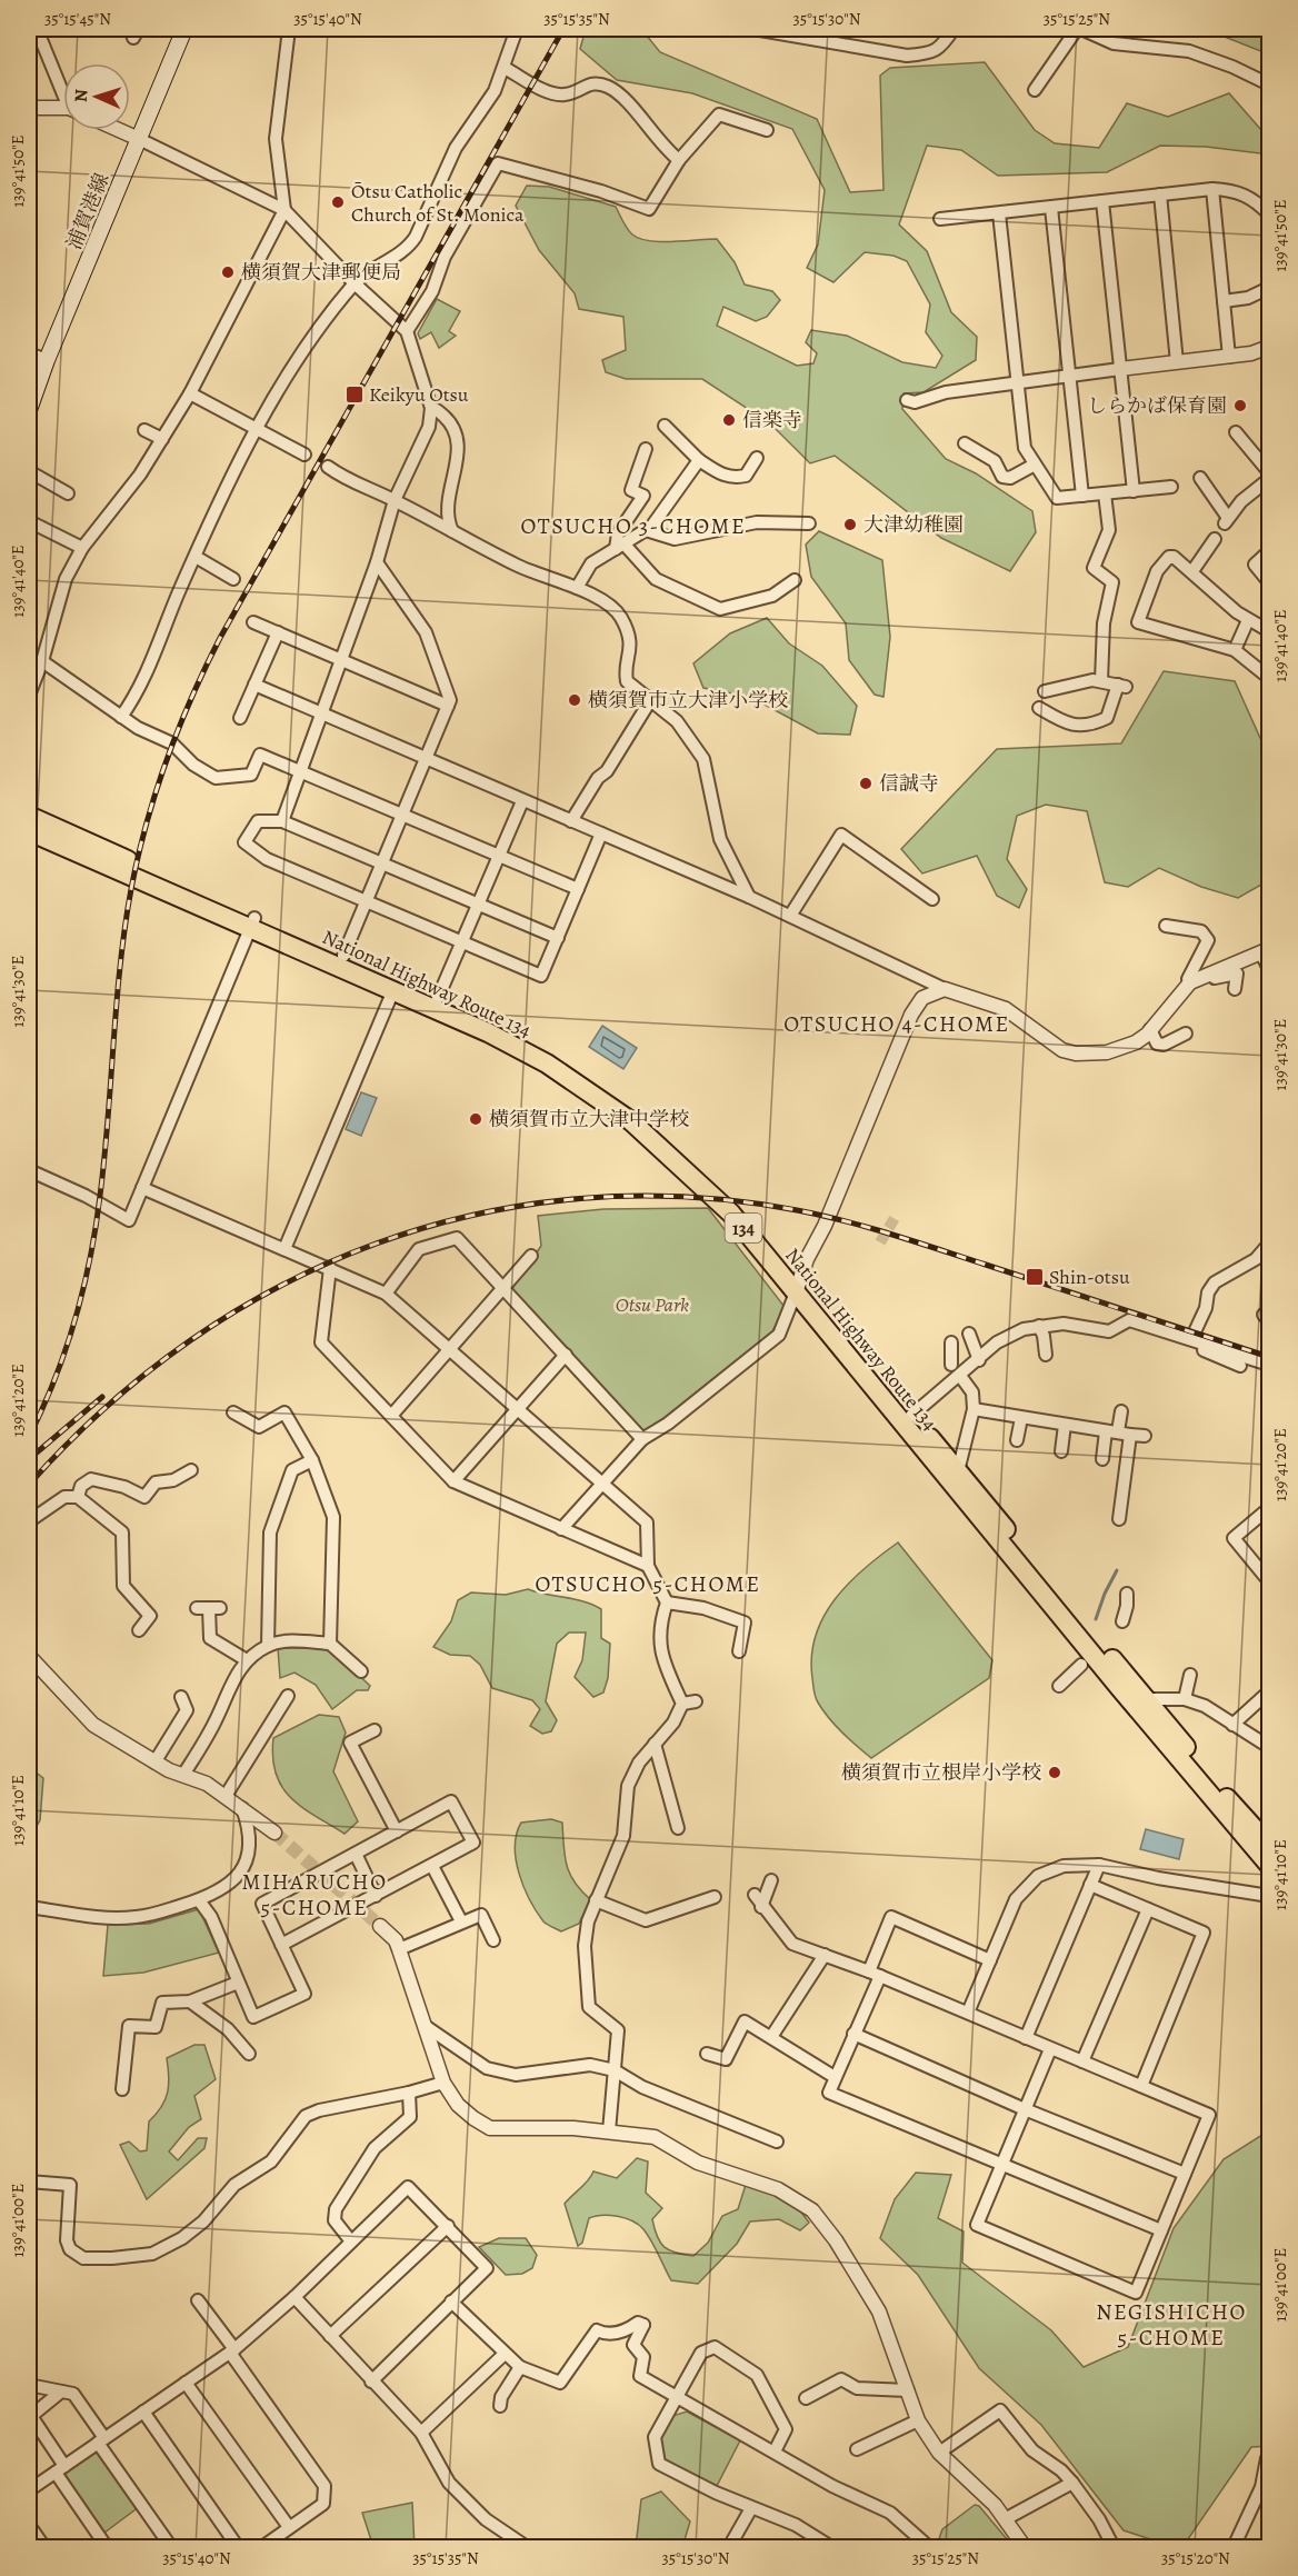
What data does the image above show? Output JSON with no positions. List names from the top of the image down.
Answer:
{
  "streets": {
    "highway": ["National Highway Route 134", "134"],
    "main road": ["浦賀港線"]
  },
  "districts": [
    "OTSUCHO 3-CHOME",
    "OTSUCHO 4-CHOME",
    "OTSUCHO 5-CHOME",
    "MIHARUCHO 5-CHOME",
    "NEGISHICHO 5-CHOME"
  ],
  "parks": ["Otsu Park"],
  "places": {
    "other": [
      "Ōtsu Catholic Church of St. Monica",
      "横須賀大津郵便局",
      "しらかば保育園",
      "信楽寺",
      "大津幼稚園",
      "横須賀市立大津小学校",
      "信誠寺",
      "横須賀市立大津中学校",
      "横須賀市立根岸小学校"
    ],
    "transit": ["Keikyu Otsu", "Shin-otsu"]
  },
  "north": "left",
  "coordinates": [
    "35°15'45\"N",
    "35°15'40\"N",
    "35°15'35\"N",
    "35°15'30\"N",
    "35°15'25\"N",
    "139°41'50\"E",
    "139°41'40\"E",
    "139°41'30\"E",
    "139°41'20\"E",
    "139°41'10\"E",
    "139°41'00\"E",
    "35°15'20\"N"
  ]
}
